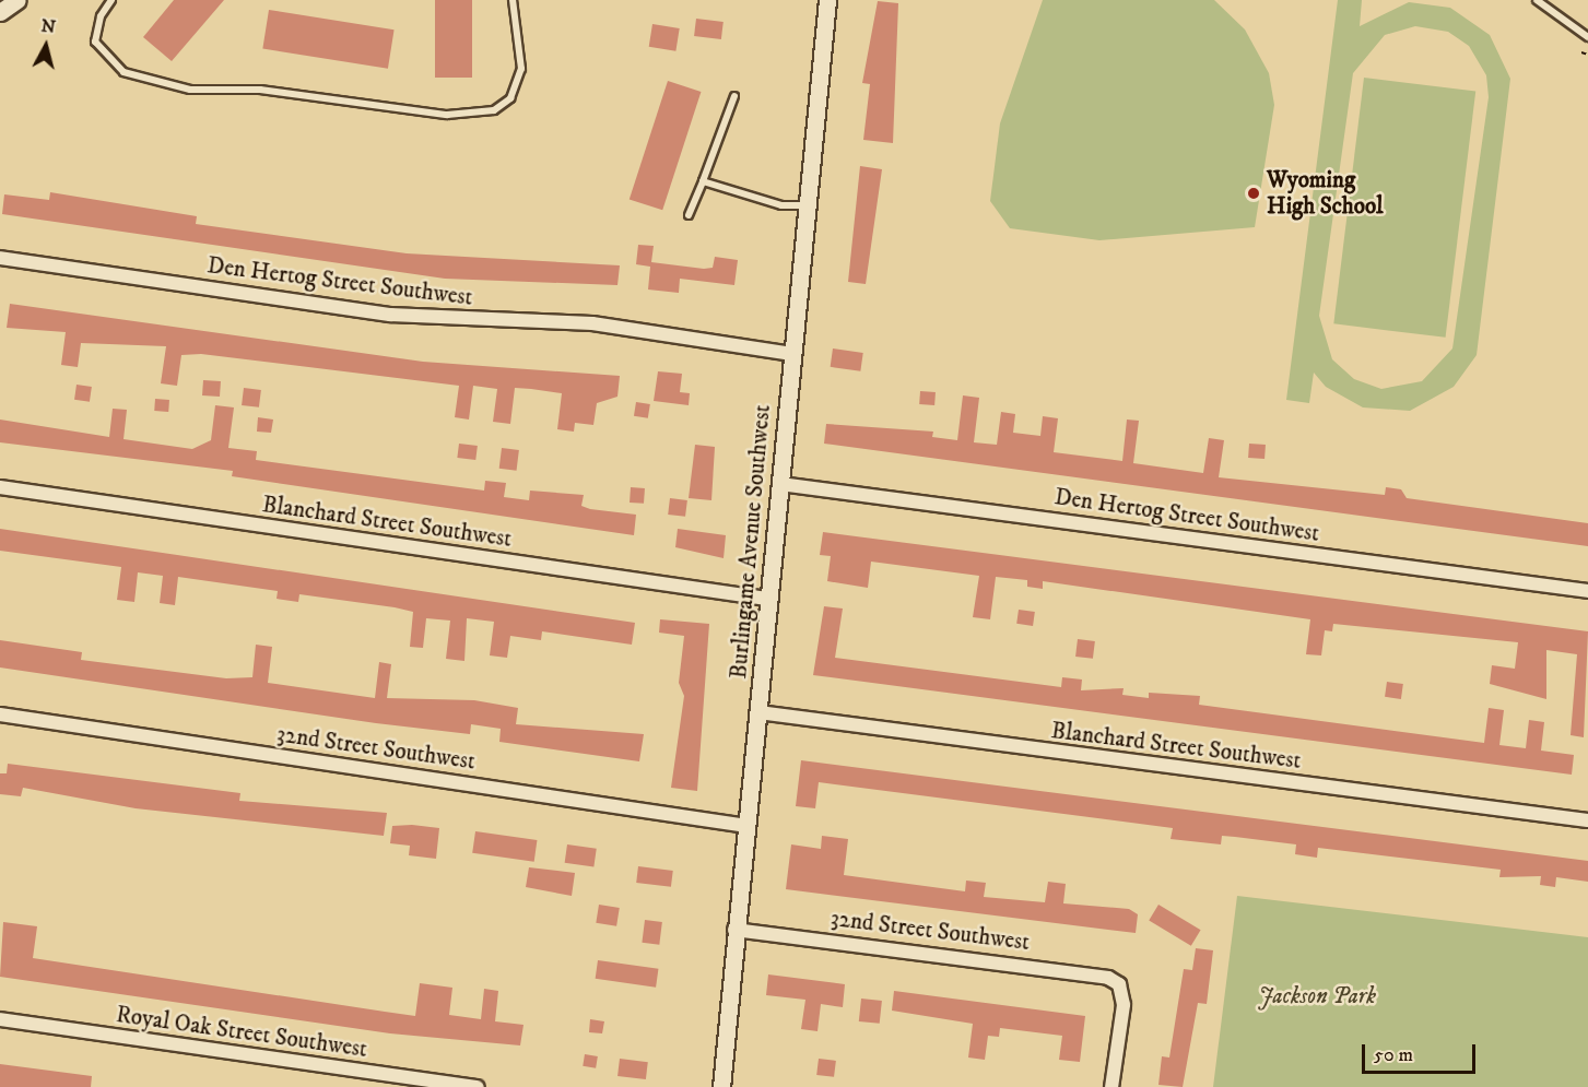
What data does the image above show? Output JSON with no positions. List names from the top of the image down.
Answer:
{
  "streets": {
    "street": [
      "Den Hertog Street Southwest",
      "Blanchard Street Southwest",
      "Burlingame Avenue Southwest",
      "32nd Street Southwest",
      "Royal Oak Street Southwest"
    ]
  },
  "crossings": [
    ["Den Hertog Street Southwest", "Burlingame Avenue Southwest"],
    ["Blanchard Street Southwest", "Burlingame Avenue Southwest"],
    ["Burlingame Avenue Southwest", "32nd Street Southwest"]
  ],
  "parks": ["Jackson Park"],
  "places": ["Wyoming High School"],
  "scale_bar": "50 m",
  "north": "top"
}
